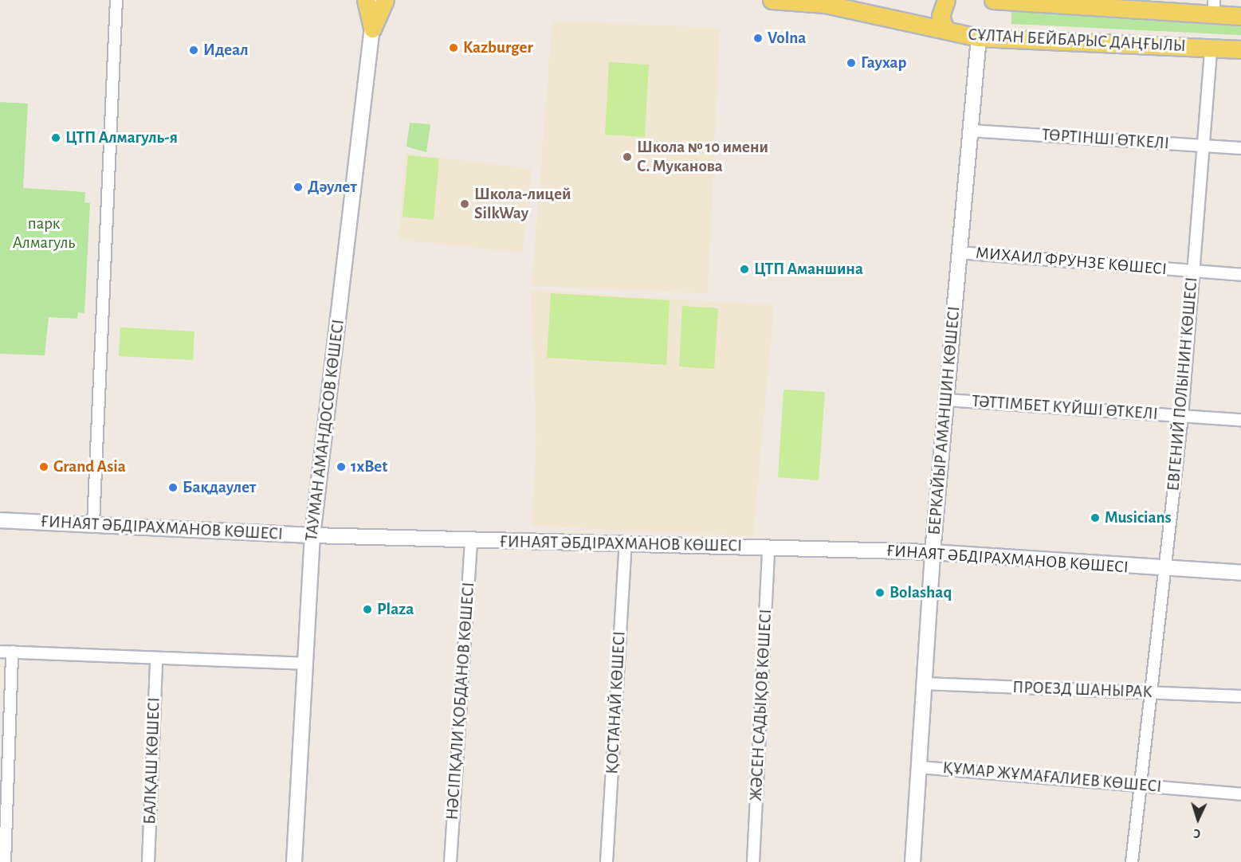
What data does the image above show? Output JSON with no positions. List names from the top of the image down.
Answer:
{
  "streets": {
    "main road": ["СҰЛТАН БЕЙБАРЫС ДАҢҒЫЛЫ"],
    "street": [
      "ТӨРТІНШІ ӨТКЕЛІ",
      "МИХАИЛ ФРУНЗЕ КӨШЕСІ",
      "ЕВГЕНИЙ ПОЛЫНИН КӨШЕСІ",
      "ТӘТТІМБЕТ КҮЙШІ ӨТКЕЛІ",
      "БЕРКАЙЫР АМАНШИН КӨШЕСІ",
      "ТАУМАН АМАНДОСОВ КӨШЕСІ",
      "ҒИНАЯТ ӘБДІРАХМАНОВ КӨШЕСІ",
      "ПРОЕЗД ШАНЫРАК",
      "НӘСІПҚАЛИ ҚОБДАНОВ КӨШЕСІ",
      "ҚОСТАНАЙ КӨШЕСІ",
      "ЖӘСЕН САДЫҚОВ КӨШЕСІ",
      "БАЛҚАШ КӨШЕСІ",
      "ҚҰМАР ЖҰМАҒАЛИЕВ КӨШЕСІ"
    ]
  },
  "crossings": [
    ["СҰЛТАН БЕЙБАРЫС ДАҢҒЫЛЫ", "ЕВГЕНИЙ ПОЛЫНИН КӨШЕСІ"],
    ["СҰЛТАН БЕЙБАРЫС ДАҢҒЫЛЫ", "БЕРКАЙЫР АМАНШИН КӨШЕСІ"],
    ["ТӨРТІНШІ ӨТКЕЛІ", "ЕВГЕНИЙ ПОЛЫНИН КӨШЕСІ"],
    ["ТӨРТІНШІ ӨТКЕЛІ", "БЕРКАЙЫР АМАНШИН КӨШЕСІ"],
    ["МИХАИЛ ФРУНЗЕ КӨШЕСІ", "ЕВГЕНИЙ ПОЛЫНИН КӨШЕСІ"],
    ["МИХАИЛ ФРУНЗЕ КӨШЕСІ", "БЕРКАЙЫР АМАНШИН КӨШЕСІ"],
    ["ЕВГЕНИЙ ПОЛЫНИН КӨШЕСІ", "ТӘТТІМБЕТ КҮЙШІ ӨТКЕЛІ"],
    ["ЕВГЕНИЙ ПОЛЫНИН КӨШЕСІ", "ҒИНАЯТ ӘБДІРАХМАНОВ КӨШЕСІ"],
    ["ЕВГЕНИЙ ПОЛЫНИН КӨШЕСІ", "ПРОЕЗД ШАНЫРАК"],
    ["ЕВГЕНИЙ ПОЛЫНИН КӨШЕСІ", "ҚҰМАР ЖҰМАҒАЛИЕВ КӨШЕСІ"],
    ["ТӘТТІМБЕТ КҮЙШІ ӨТКЕЛІ", "БЕРКАЙЫР АМАНШИН КӨШЕСІ"],
    ["БЕРКАЙЫР АМАНШИН КӨШЕСІ", "ҒИНАЯТ ӘБДІРАХМАНОВ КӨШЕСІ"],
    ["БЕРКАЙЫР АМАНШИН КӨШЕСІ", "ПРОЕЗД ШАНЫРАК"],
    ["БЕРКАЙЫР АМАНШИН КӨШЕСІ", "ҚҰМАР ЖҰМАҒАЛИЕВ КӨШЕСІ"],
    ["ТАУМАН АМАНДОСОВ КӨШЕСІ", "ҒИНАЯТ ӘБДІРАХМАНОВ КӨШЕСІ"],
    ["ҒИНАЯТ ӘБДІРАХМАНОВ КӨШЕСІ", "НӘСІПҚАЛИ ҚОБДАНОВ КӨШЕСІ"],
    ["ҒИНАЯТ ӘБДІРАХМАНОВ КӨШЕСІ", "ҚОСТАНАЙ КӨШЕСІ"],
    ["ҒИНАЯТ ӘБДІРАХМАНОВ КӨШЕСІ", "ЖӘСЕН САДЫҚОВ КӨШЕСІ"]
  ],
  "parks": ["парк Алмагуль"],
  "places": [
    "Volna",
    "Kazburger",
    "Идеал",
    "Гаухар",
    "ЦТП Алмагуль-я",
    "Школа № 10 имени С. Муканова",
    "Дәулет",
    "Школа-лицей SilkWay",
    "ЦТП Аманшина",
    "Grand Asia",
    "1xBet",
    "Бақдаулет",
    "Musicians",
    "Bolashaq",
    "Plaza"
  ],
  "north": "bottom"
}
